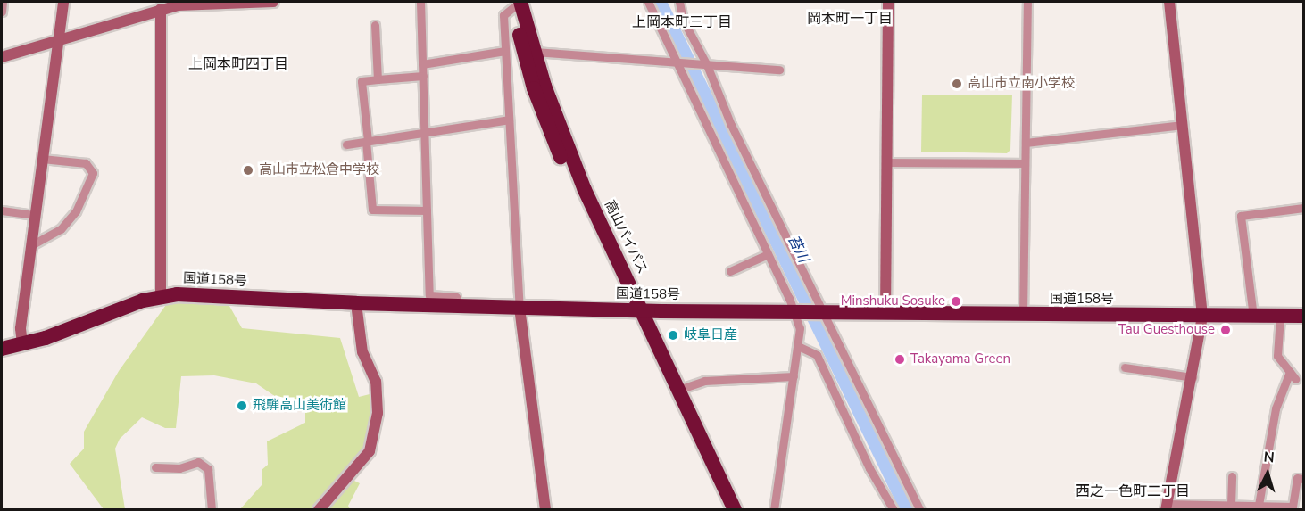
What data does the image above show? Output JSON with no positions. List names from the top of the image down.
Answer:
{
  "streets": {
    "highway": ["高山バイパス", "国道158号"]
  },
  "crossings": [
    ["高山バイパス", "国道158号"]
  ],
  "districts": [
    "岡本町一丁目",
    "上岡本町三丁目",
    "上岡本町四丁目",
    "西之一色町二丁目"
  ],
  "water": ["苔川"],
  "places": [
    "高山市立南小学校",
    "高山市立松倉中学校",
    "Minshuku Sosuke",
    "Tau Guesthouse",
    "岐阜日産",
    "Takayama Green",
    "飛騨高山美術館"
  ],
  "north": "top"
}
